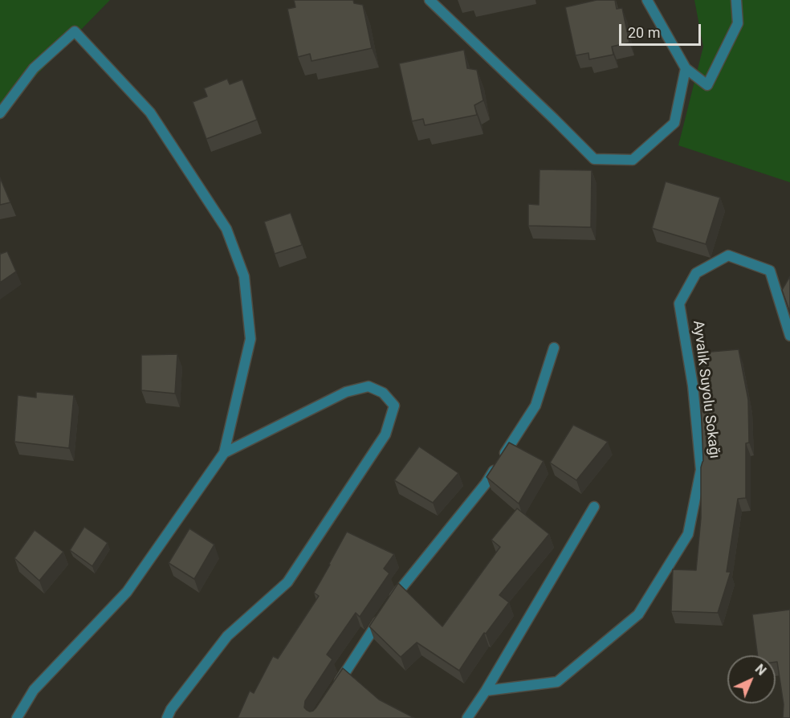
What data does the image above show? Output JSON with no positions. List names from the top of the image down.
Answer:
{
  "streets": {
    "street": ["Ayvalık Suyolu Sokağı"]
  },
  "scale_bar": "20 m",
  "north": "top right"
}
